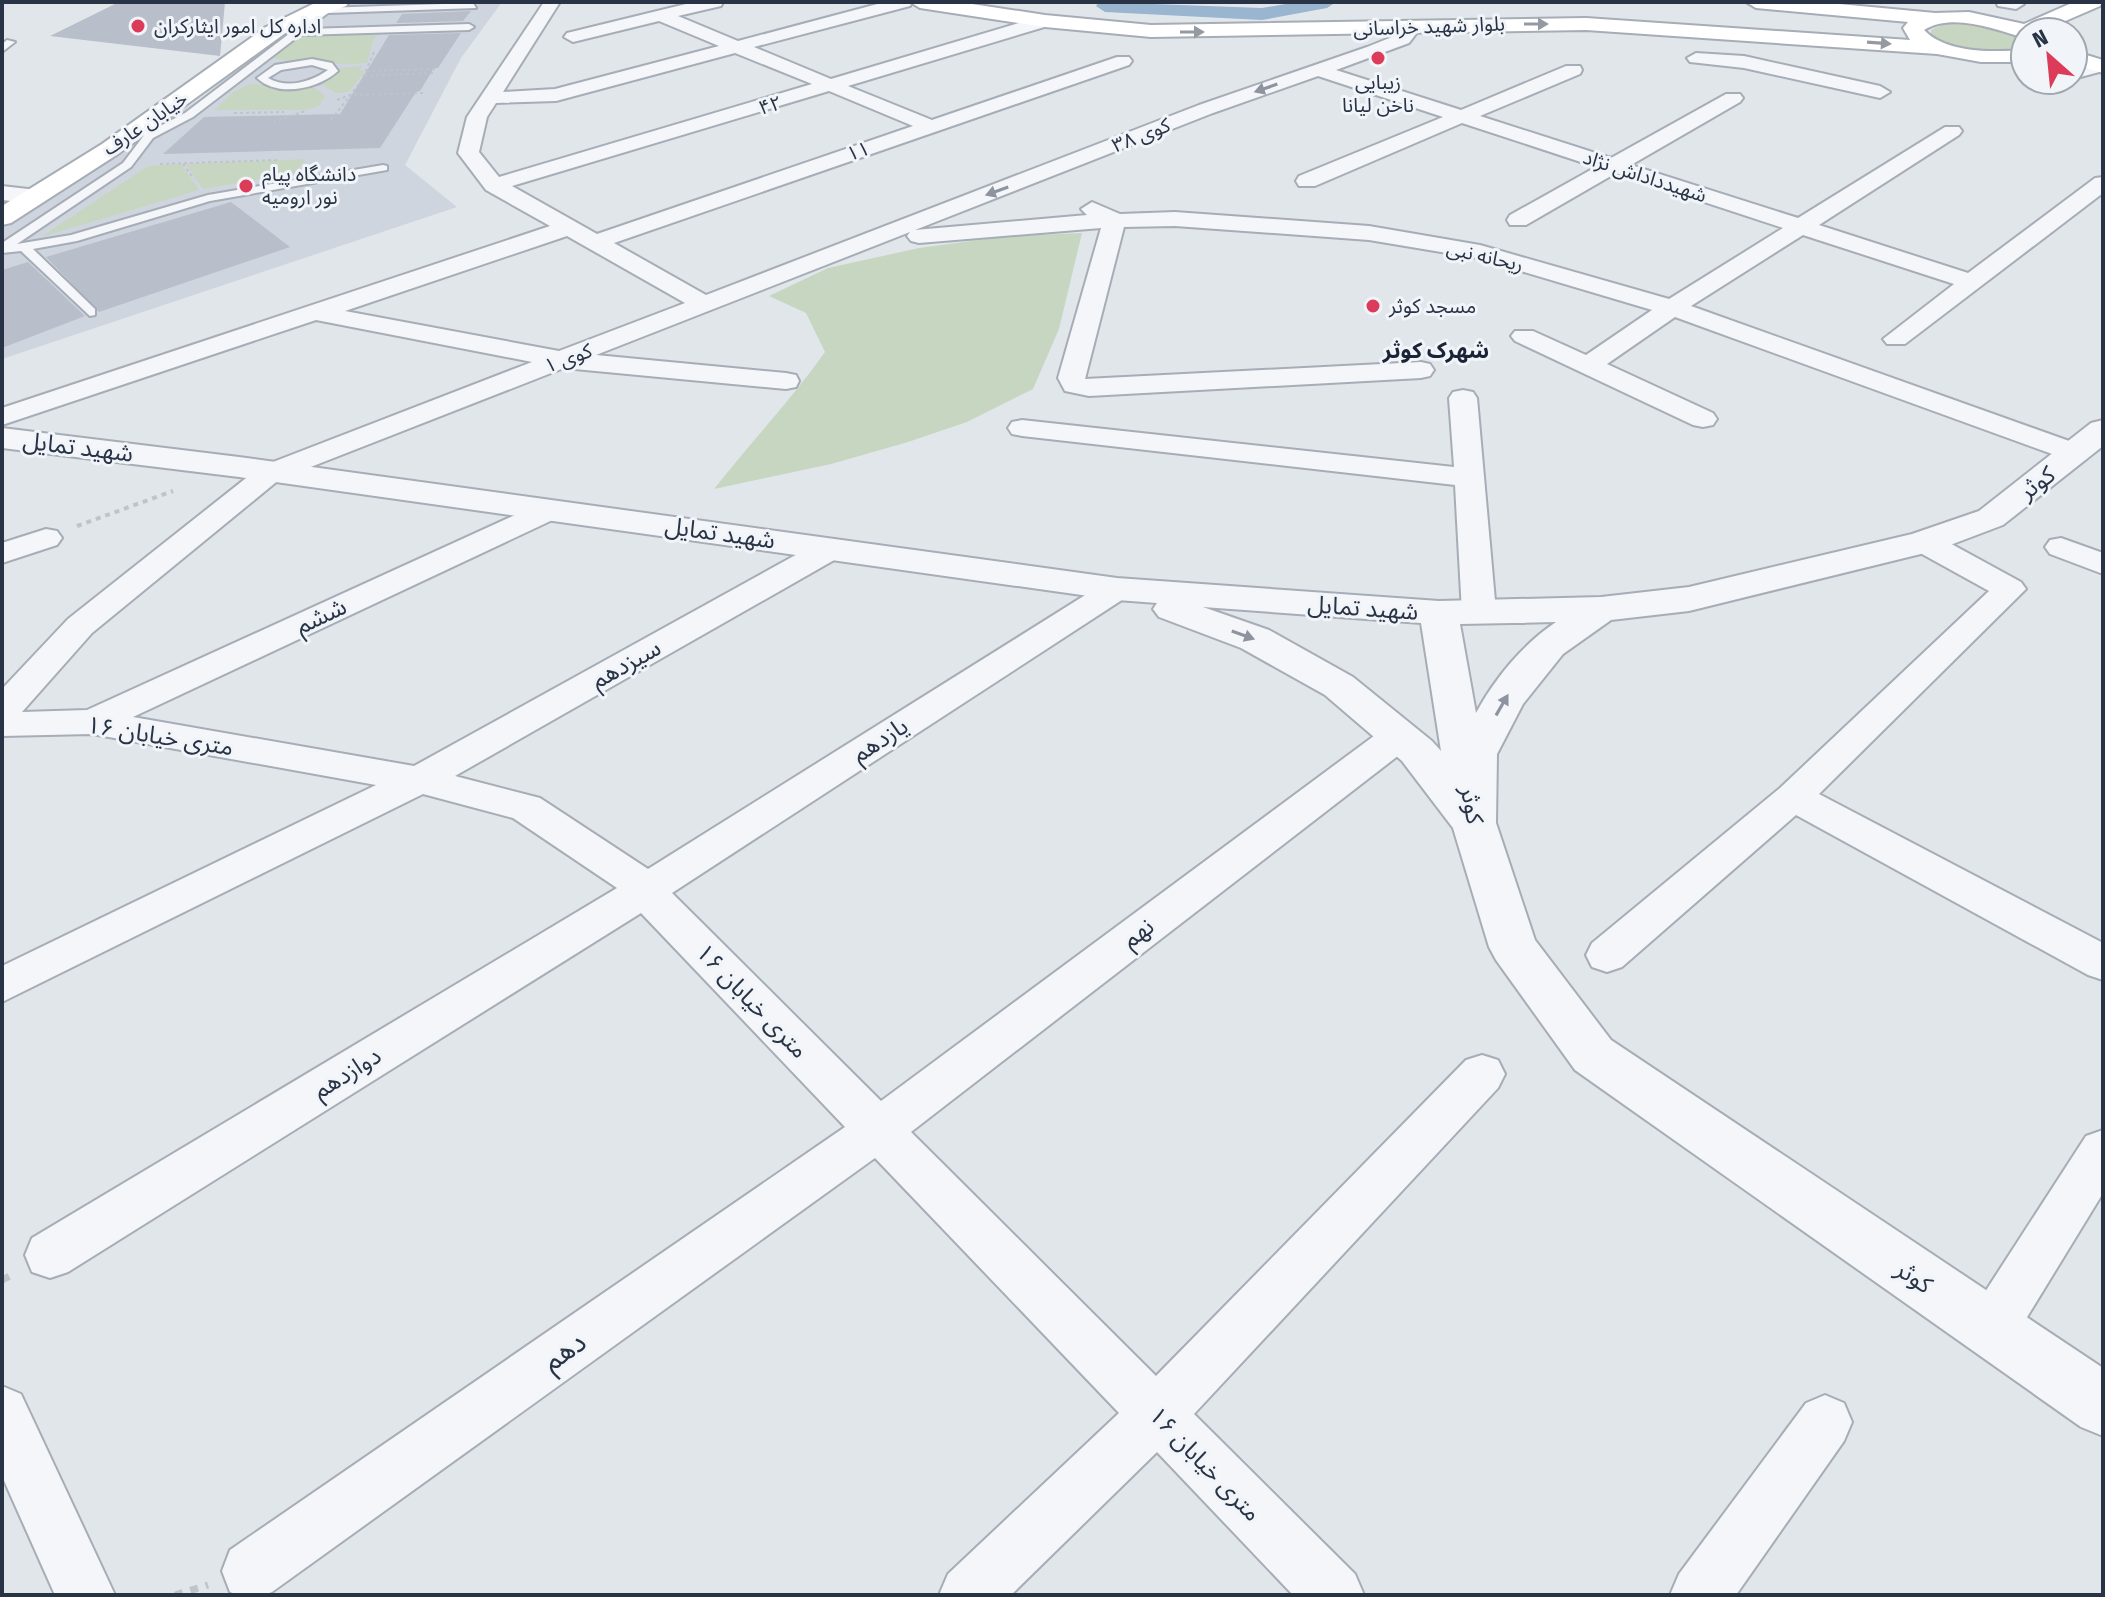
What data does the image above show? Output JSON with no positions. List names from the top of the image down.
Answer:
{
  "streets": {
    "main road": ["بلوار شهید خراسانی", "خیابان عارف"],
    "street": [
      "۴۲",
      "کوی ۳۸",
      "۱۱",
      "شهیدداداش نژاد",
      "ریحانه نبی",
      "کوی ۱",
      "شهید تمایل",
      "کوثر",
      "ششم",
      "سیزدهم",
      "۱۶ متری خیابان",
      "یازدهم",
      "نهم",
      "دوازدهم",
      "دهم"
    ]
  },
  "crossings": [
    ["بلوار شهید خراسانی", "۴۲"],
    ["بلوار شهید خراسانی", "کوی ۳۸"],
    ["کوی ۳۸", "شهیدداداش نژاد"],
    ["کوی ۳۸", "ریحانه نبی"],
    ["کوی ۳۸", "کوی ۱"],
    ["ریحانه نبی", "کوی ۱"],
    ["ریحانه نبی", "کوثر"],
    ["کوی ۱", "شهید تمایل"],
    ["شهید تمایل", "کوثر"],
    ["شهید تمایل", "ششم"],
    ["شهید تمایل", "سیزدهم"],
    ["شهید تمایل", "یازدهم"],
    ["ششم", "۱۶ متری خیابان"],
    ["سیزدهم", "۱۶ متری خیابان"],
    ["۱۶ متری خیابان", "یازدهم"],
    ["۱۶ متری خیابان", "نهم"],
    ["۱۶ متری خیابان", "دوازدهم"],
    ["۱۶ متری خیابان", "دهم"],
    ["یازدهم", "دوازدهم"],
    ["نهم", "دهم"]
  ],
  "districts": ["شهرک کوثر"],
  "places": [
    "اداره کل امور ایثارکران",
    "زیبایی ناخن لیانا",
    "دانشگاه پیام نور ارومیه",
    "مسجد کوثر"
  ],
  "north": "top left"
}
